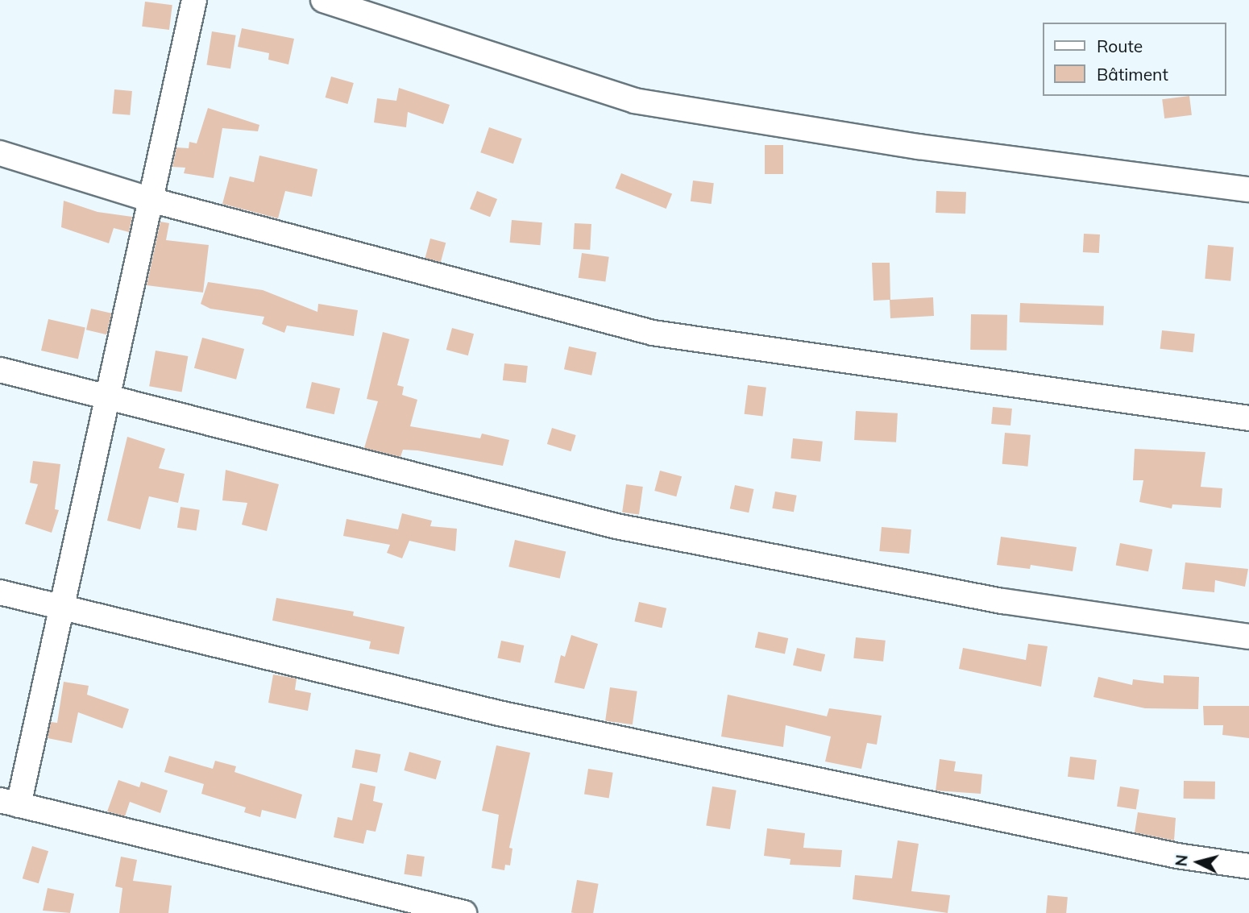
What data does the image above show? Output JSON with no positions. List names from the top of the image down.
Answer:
{
  "legend": ["Route", "Bâtiment"],
  "north": "left"
}
